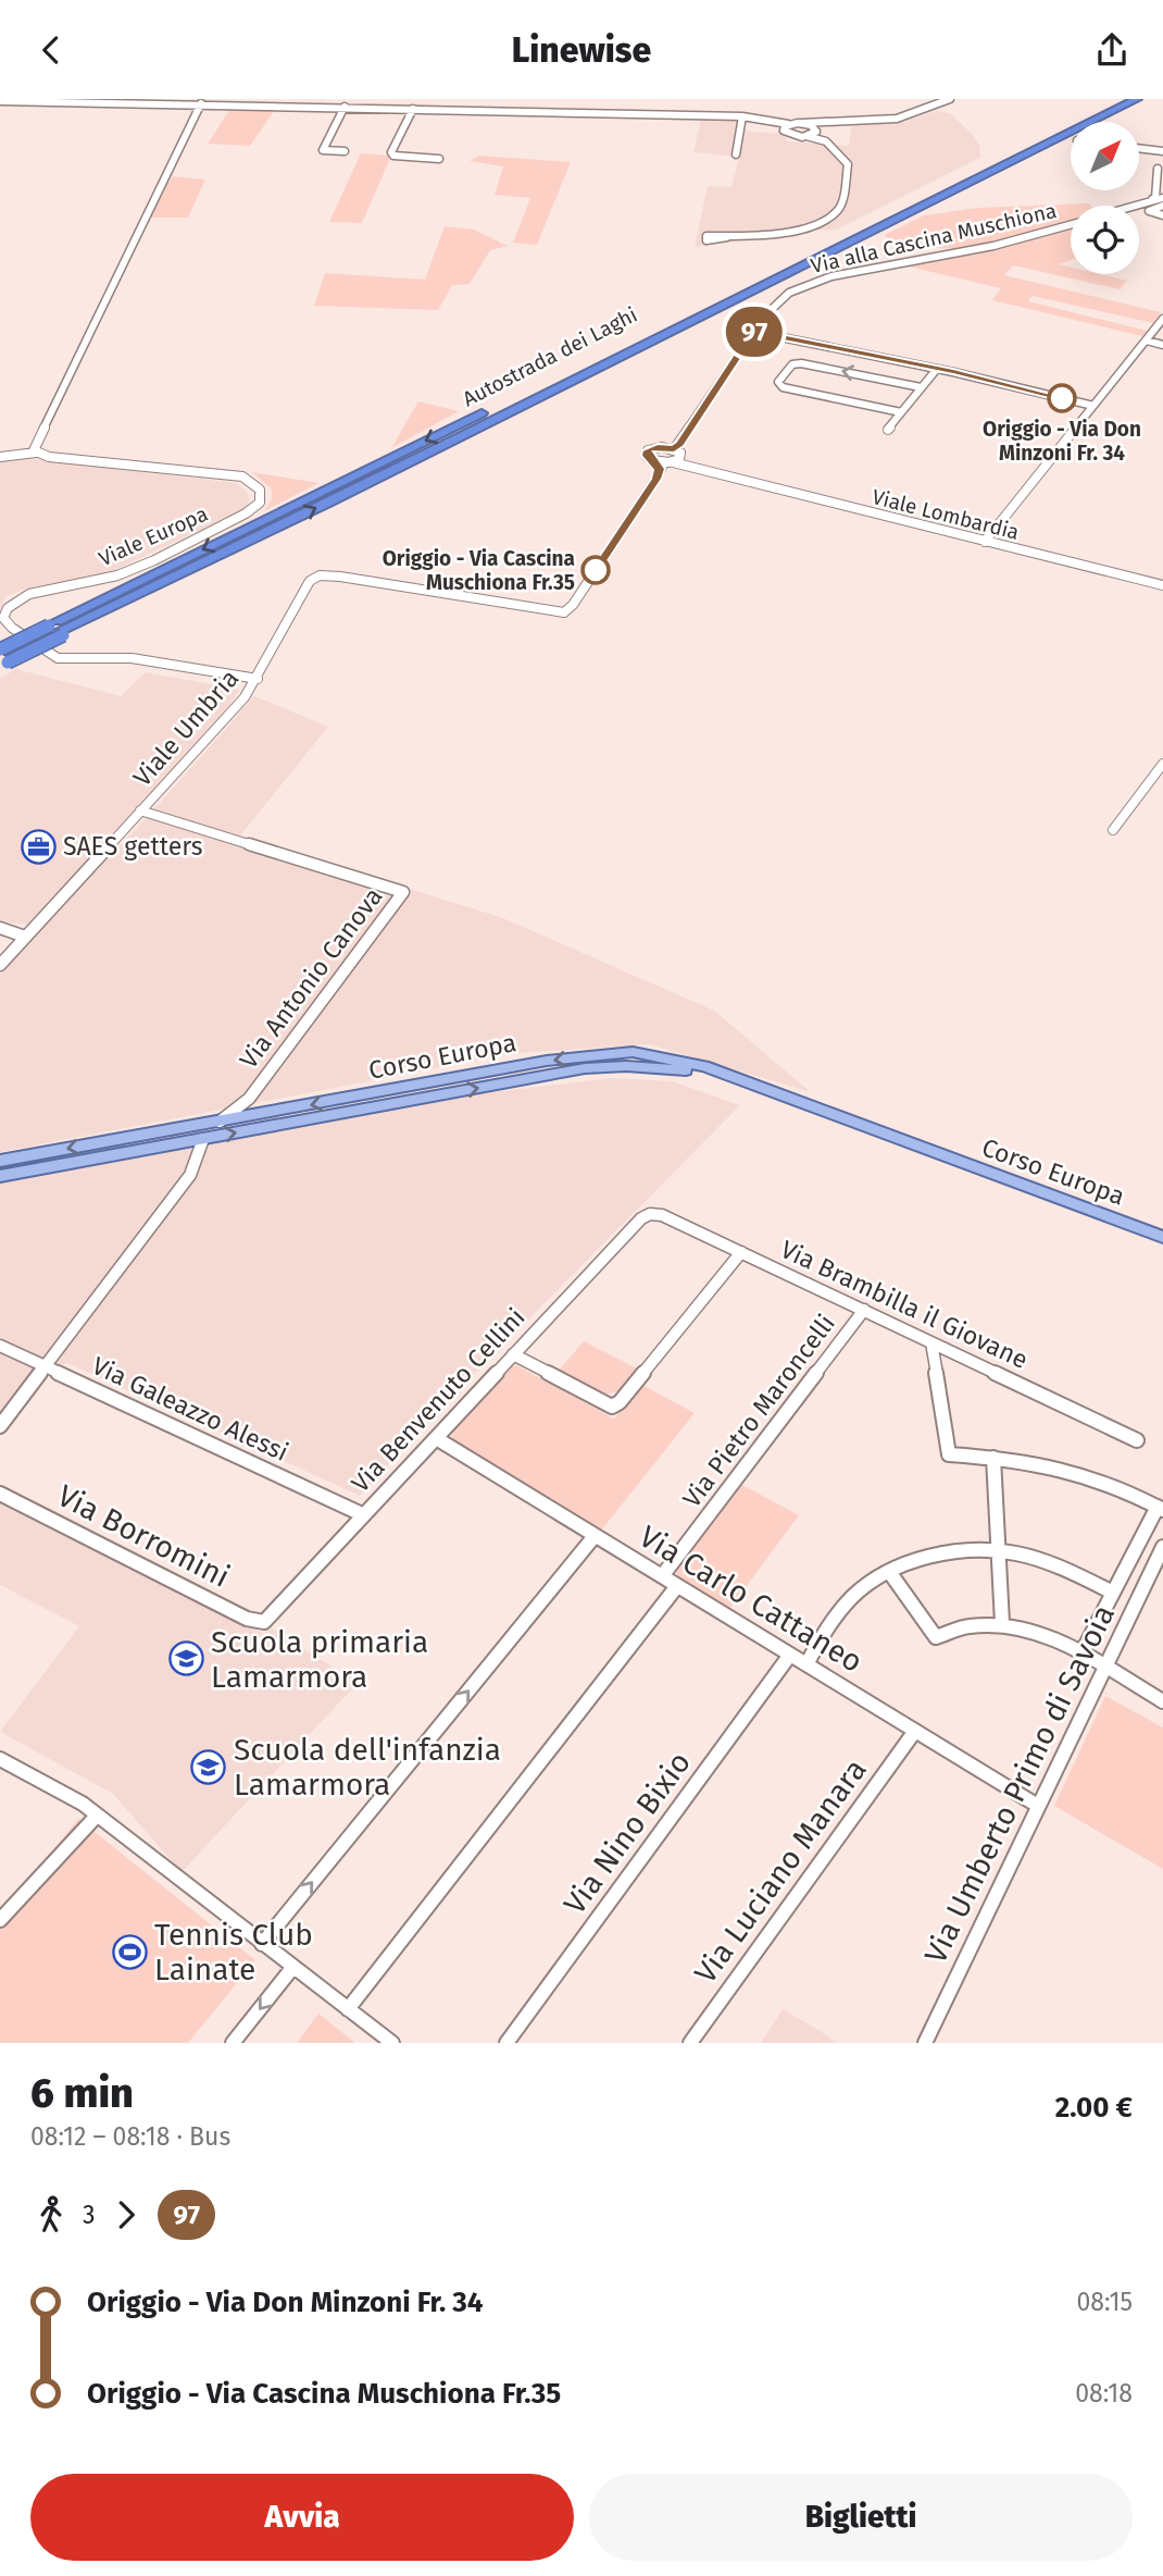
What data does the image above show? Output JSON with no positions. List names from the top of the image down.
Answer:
{
  "streets": {
    "highway": ["Autostrada dei Laghi"],
    "main road": ["Corso Europa"],
    "street": [
      "Via alla Cascina Muschiona",
      "Viale Lombardia",
      "Viale Europa",
      "Viale Umbria",
      "Via Antonio Canova",
      "Via Brambilla il Giovane",
      "Via Benvenuto Cellini",
      "Via Galeazzo Alessi",
      "Via Pietro Maroncelli",
      "Via Borromini",
      "Via Carlo Cattaneo",
      "Via Umberto Primo di Savoia",
      "Via Nino Bixio",
      "Via Luciano Manara"
    ]
  },
  "crossings": [
    ["Viale Europa", "Viale Umbria"],
    ["Viale Umbria", "Via Antonio Canova"],
    ["Via Antonio Canova", "Corso Europa"],
    ["Via Brambilla il Giovane", "Via Benvenuto Cellini"],
    ["Via Brambilla il Giovane", "Via Pietro Maroncelli"],
    ["Via Benvenuto Cellini", "Via Galeazzo Alessi"],
    ["Via Benvenuto Cellini", "Via Borromini"],
    ["Via Benvenuto Cellini", "Via Carlo Cattaneo"],
    ["Via Pietro Maroncelli", "Via Carlo Cattaneo"],
    ["Via Carlo Cattaneo", "Via Umberto Primo di Savoia"],
    ["Via Carlo Cattaneo", "Via Nino Bixio"],
    ["Via Carlo Cattaneo", "Via Luciano Manara"]
  ],
  "places": {
    "other": ["Origgio - Via Don Minzoni Fr. 34", "Origgio - Via Cascina Muschiona Fr.35"],
    "office": ["SAES getters"],
    "school or university": ["Scuola primaria Lamarmora", "Scuola dell'infanzia Lamarmora"],
    "sports": ["Tennis Club Lainate"]
  },
  "lines": ["bus line 97"],
  "north": "top right",
  "page": {
    "header": "Linewise",
    "on_map": "97",
    "heading": ["6 min", "08:12 – 08:18 · Bus", "2.00 €"],
    "legs": ["3", "97"],
    "list": [
      {
        "name": "Origgio - Via Don Minzoni Fr. 34",
        "value": "08:15"
      },
      {
        "name": "Origgio - Via Cascina Muschiona Fr.35",
        "value": "08:18"
      }
    ],
    "buttons": ["Avvia", "Biglietti"]
  }
}
